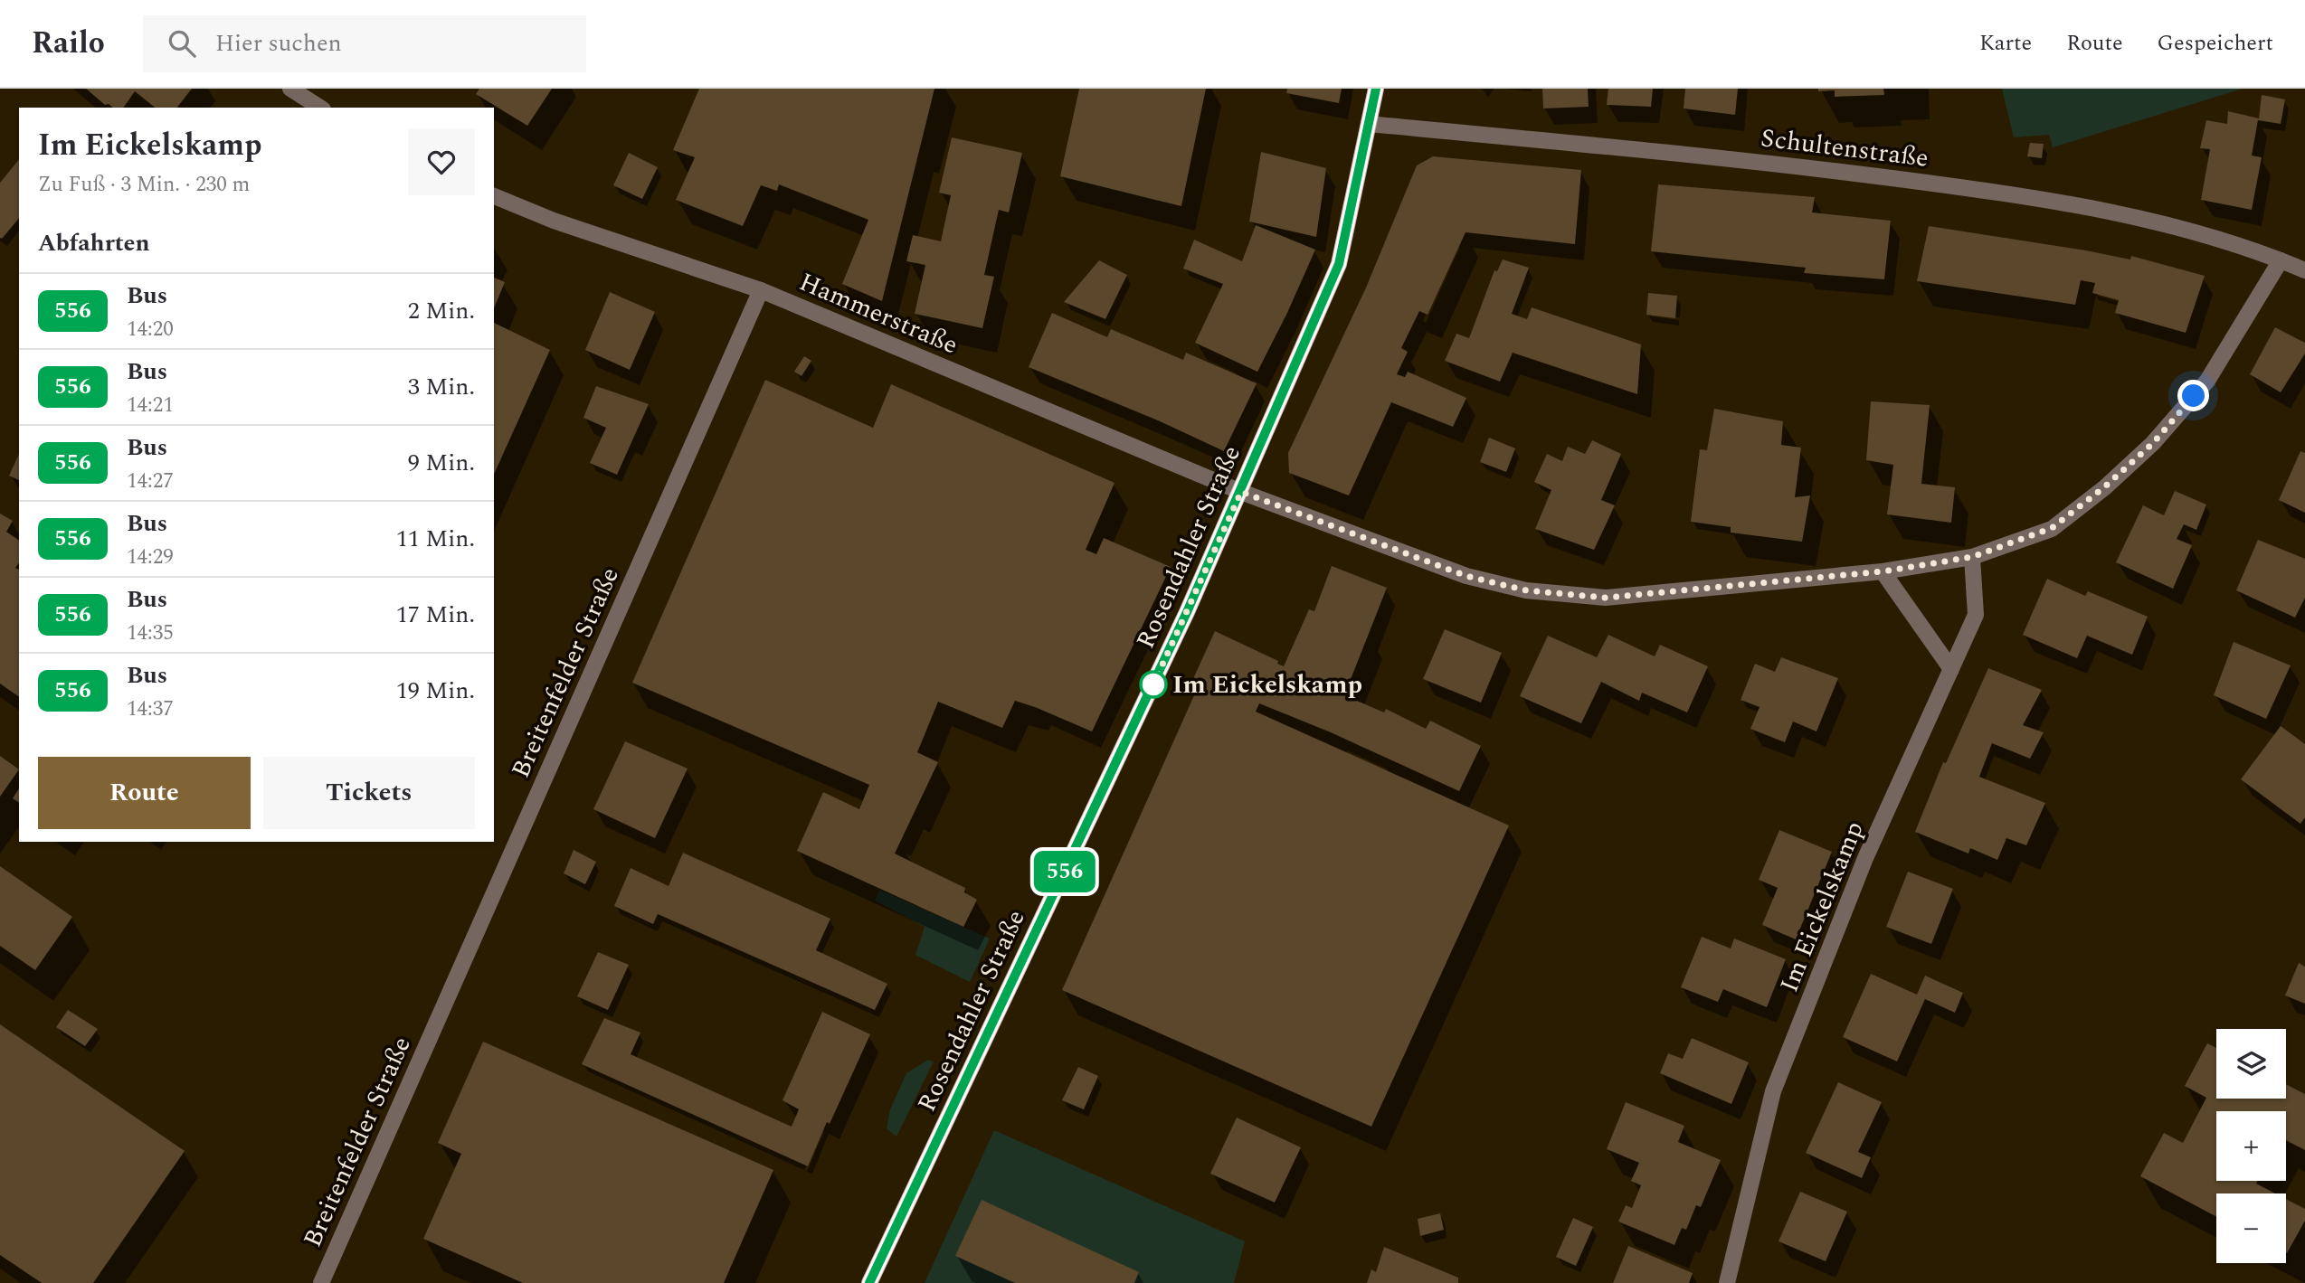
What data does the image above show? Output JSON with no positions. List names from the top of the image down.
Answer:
{
  "streets": {
    "main road": ["Rosendahler Straße"],
    "street": [
      "Schultenstraße",
      "Hammerstraße",
      "Breitenfelder Straße",
      "Im Eickelskamp"
    ]
  },
  "crossings": [
    ["Schultenstraße", "Rosendahler Straße"],
    ["Hammerstraße", "Rosendahler Straße"],
    ["Hammerstraße", "Breitenfelder Straße"]
  ],
  "places": ["Im Eickelskamp"],
  "lines": ["bus line 556"],
  "page": {
    "header": "Railo",
    "search": "Hier suchen",
    "nav": ["Karte", "Route", "Gespeichert"],
    "on_map": "556",
    "heading": [
      ["Im Eickelskamp", "Zu Fuß · 3 Min. · 230 m"],
      "Abfahrten"
    ],
    "list": [
      {
        "mark": "556",
        "name": "Bus",
        "note": "14:20",
        "value": "2 Min."
      },
      {
        "mark": "556",
        "name": "Bus",
        "note": "14:21",
        "value": "3 Min."
      },
      {
        "mark": "556",
        "name": "Bus",
        "note": "14:27",
        "value": "9 Min."
      },
      {
        "mark": "556",
        "name": "Bus",
        "note": "14:29",
        "value": "11 Min."
      },
      {
        "mark": "556",
        "name": "Bus",
        "note": "14:35",
        "value": "17 Min."
      },
      {
        "mark": "556",
        "name": "Bus",
        "note": "14:37",
        "value": "19 Min."
      }
    ],
    "buttons": ["Route", "Tickets"],
    "map_buttons": ["+", "−"]
  }
}
